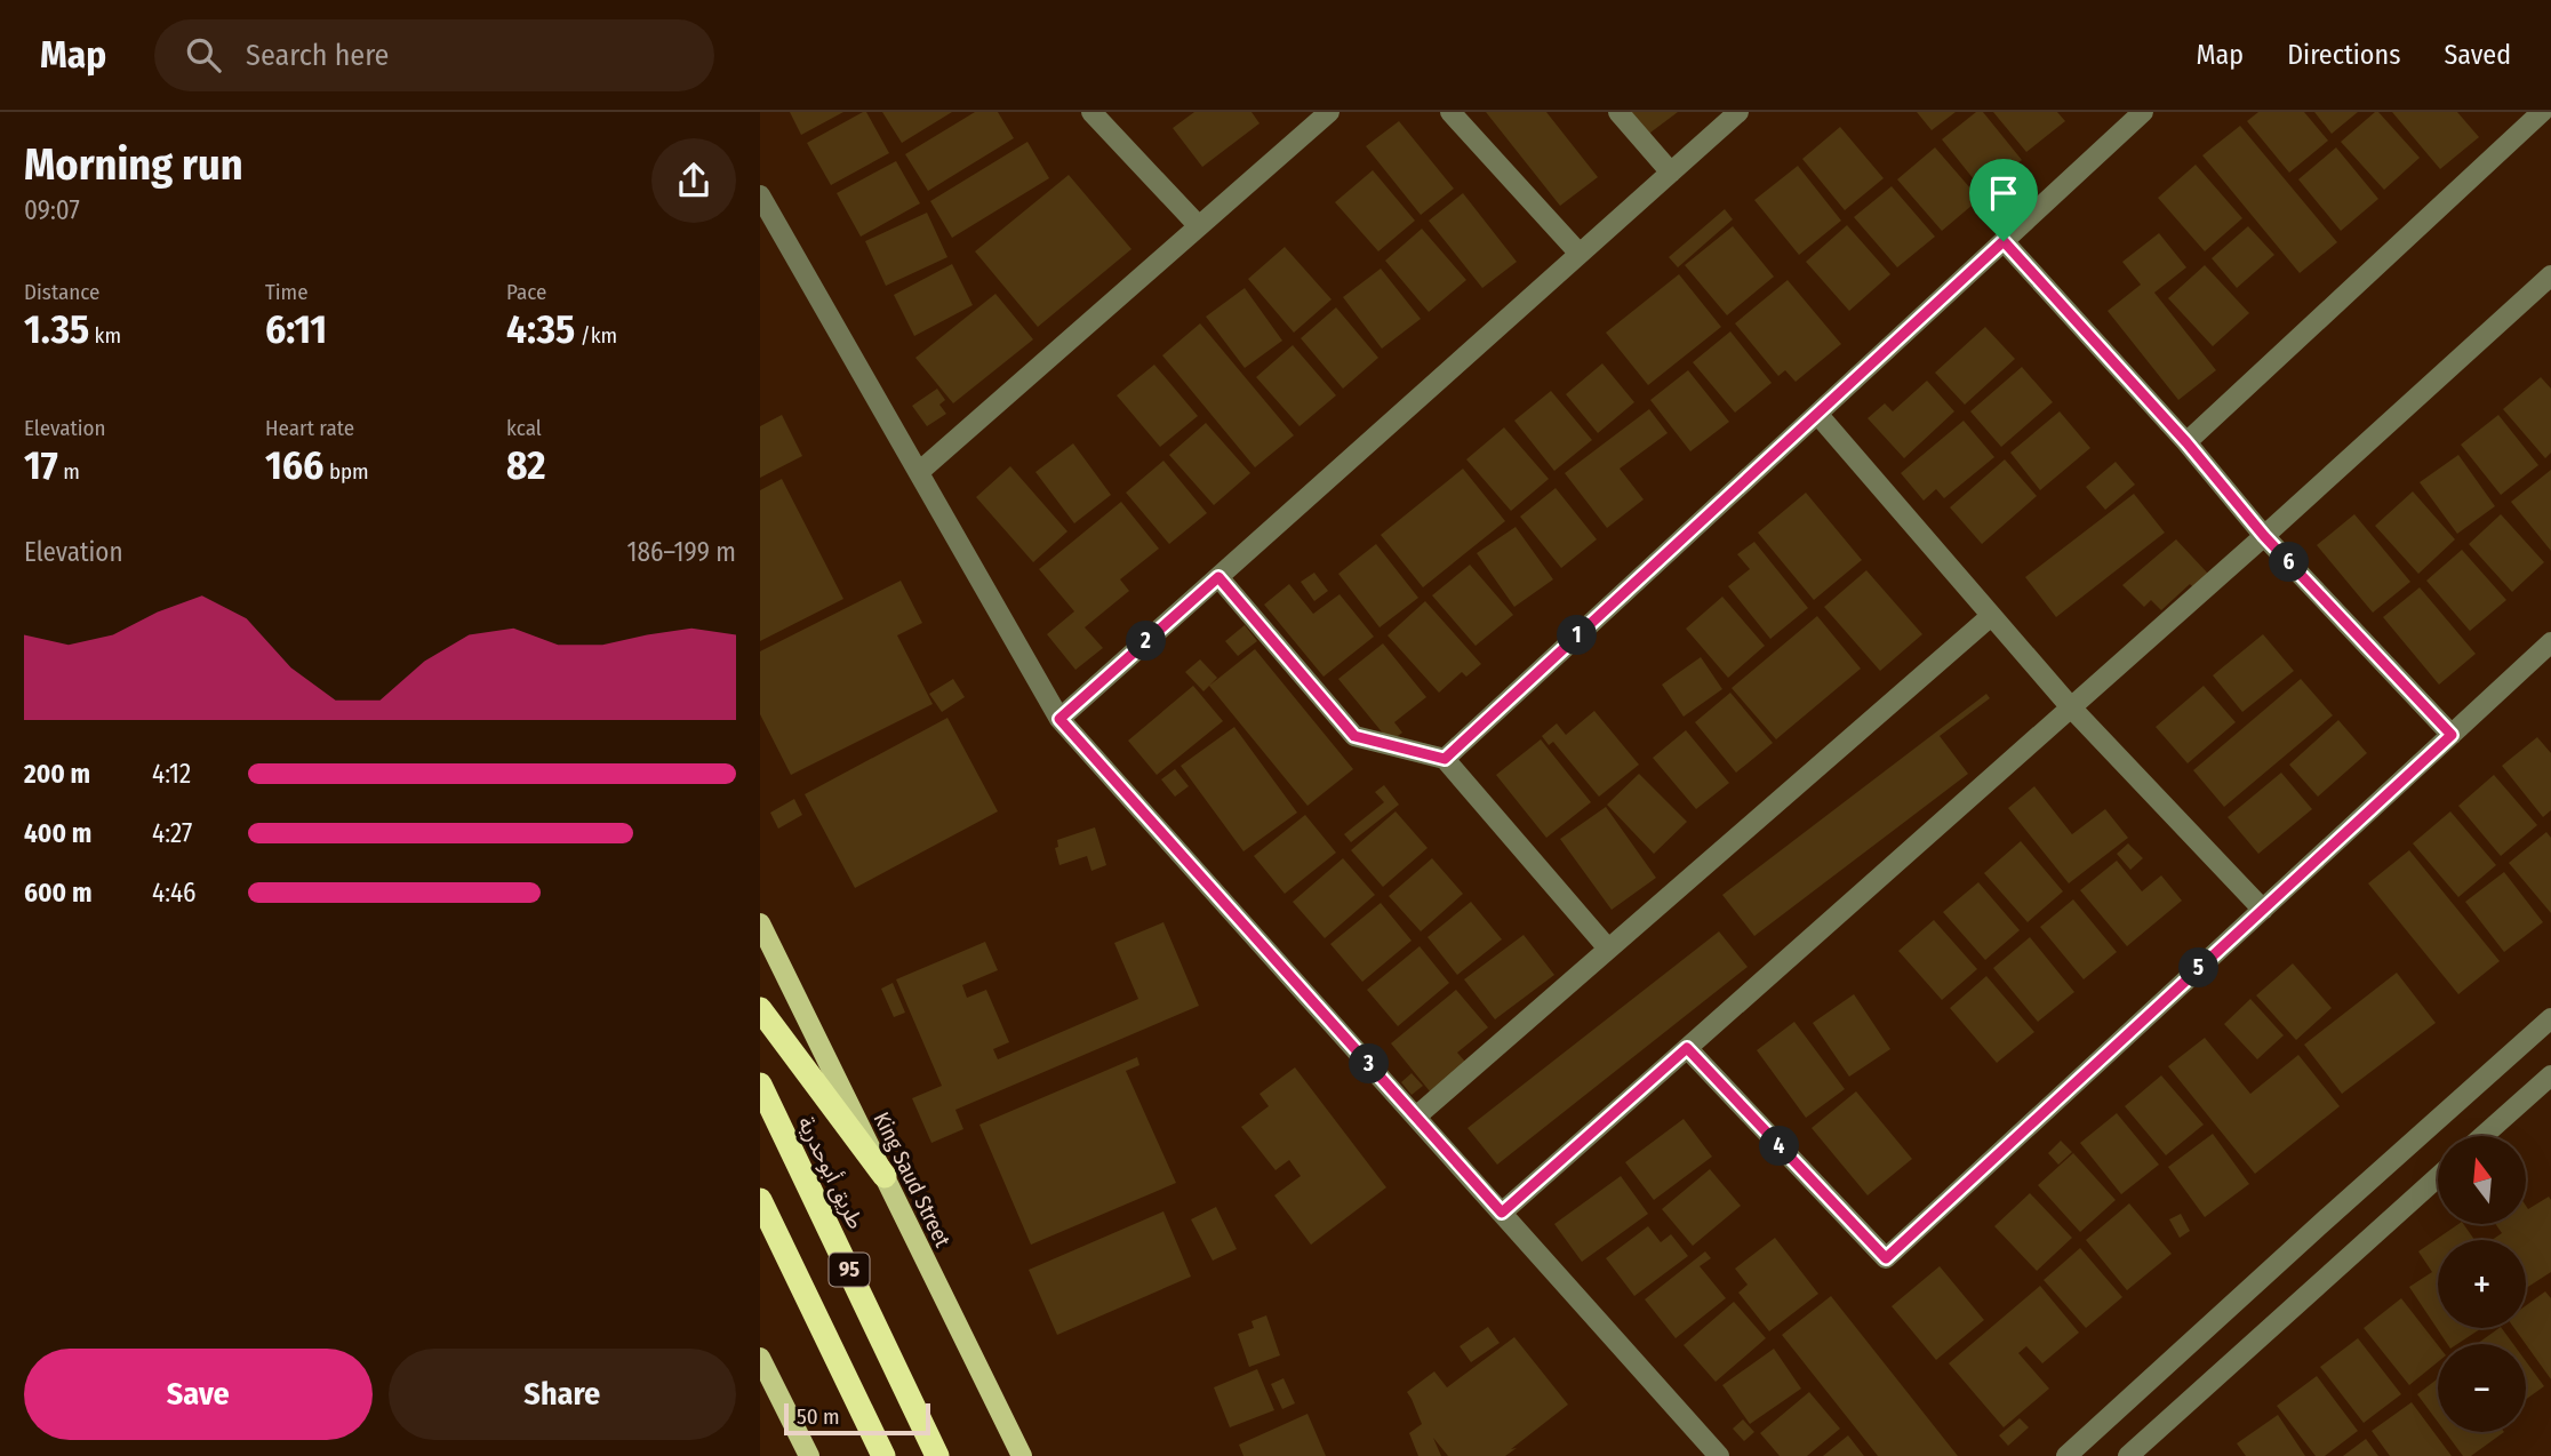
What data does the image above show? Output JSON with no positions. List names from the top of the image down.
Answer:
{
  "streets": {
    "highway": ["طريق أبوحدرية", "95"],
    "main road": ["King Saud Street"]
  },
  "scale_bar": "50 m",
  "north": "top",
  "page": {
    "header": "Map",
    "search": "Search here",
    "nav": ["Map", "Directions", "Saved"],
    "heading": ["Morning run", "09:07"],
    "stats": [
      ["Distance", "1.35 km"],
      ["Time", "6:11"],
      ["Pace", "4:35 /km"],
      ["Elevation", "17 m"],
      ["Heart rate", "166 bpm"],
      ["kcal", "82"]
    ],
    "chart": ["Elevation", "186–199 m"],
    "pins": [
      "6",
      "1",
      "2",
      "5",
      "3",
      "4"
    ],
    "list": [
      {
        "name": "200 m",
        "note": "4:12"
      },
      {
        "name": "400 m",
        "note": "4:27"
      },
      {
        "name": "600 m",
        "note": "4:46"
      }
    ],
    "map_buttons": ["+", "−"],
    "buttons": ["Save", "Share"],
    "scale": "50 m"
  }
}
